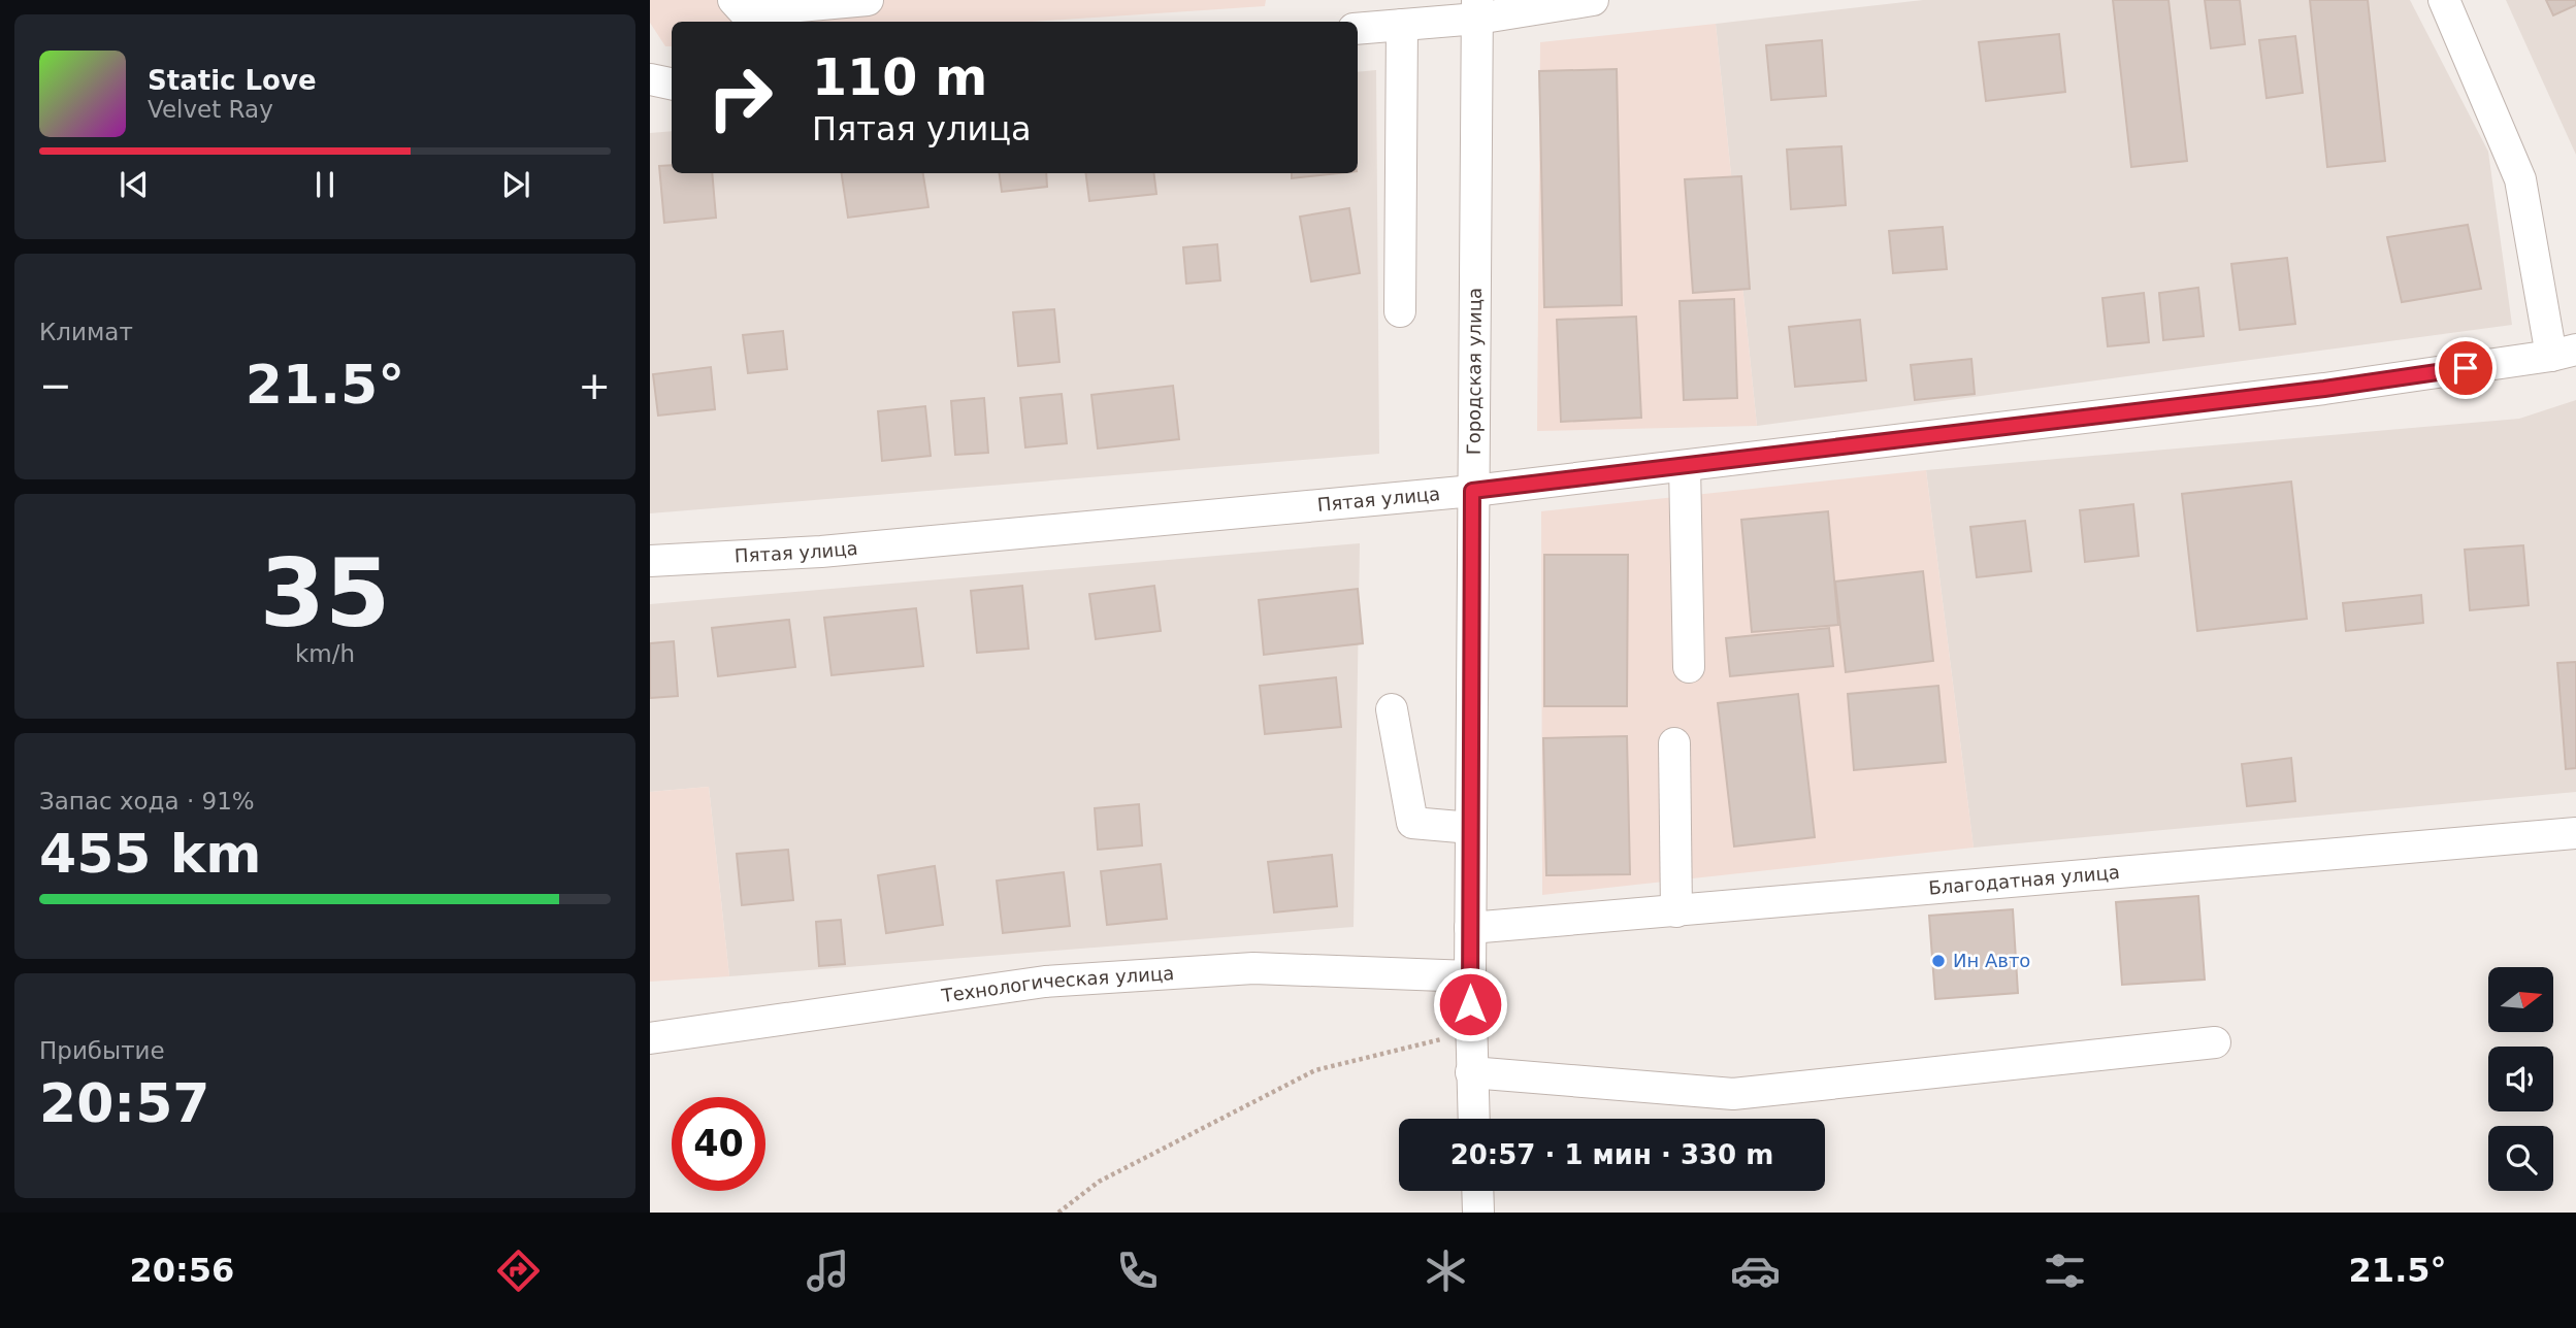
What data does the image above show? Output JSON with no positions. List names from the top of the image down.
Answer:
{
  "streets": {
    "street": [
      "Городская улица",
      "Пятая улица",
      "Благодатная улица",
      "Технологическая улица"
    ]
  },
  "crossings": [
    ["Городская улица", "Пятая улица"],
    ["Городская улица", "Благодатная улица"],
    ["Городская улица", "Технологическая улица"]
  ],
  "places": ["Ин Авто"],
  "north": "right",
  "page": {
    "turn": ["110 m", "Пятая улица"],
    "song": ["Static Love", "Velvet Ray"],
    "tile": [
      "Климат",
      ["35", "km/h"],
      ["Запас хода · 91%", "455 km"],
      ["Прибытие", "20:57"]
    ],
    "heat": ["−", "21.5°", "+"],
    "limit": "40",
    "trip": "20:57 · 1 мин · 330 m",
    "tabs": ["20:56", "21.5°"]
  }
}
